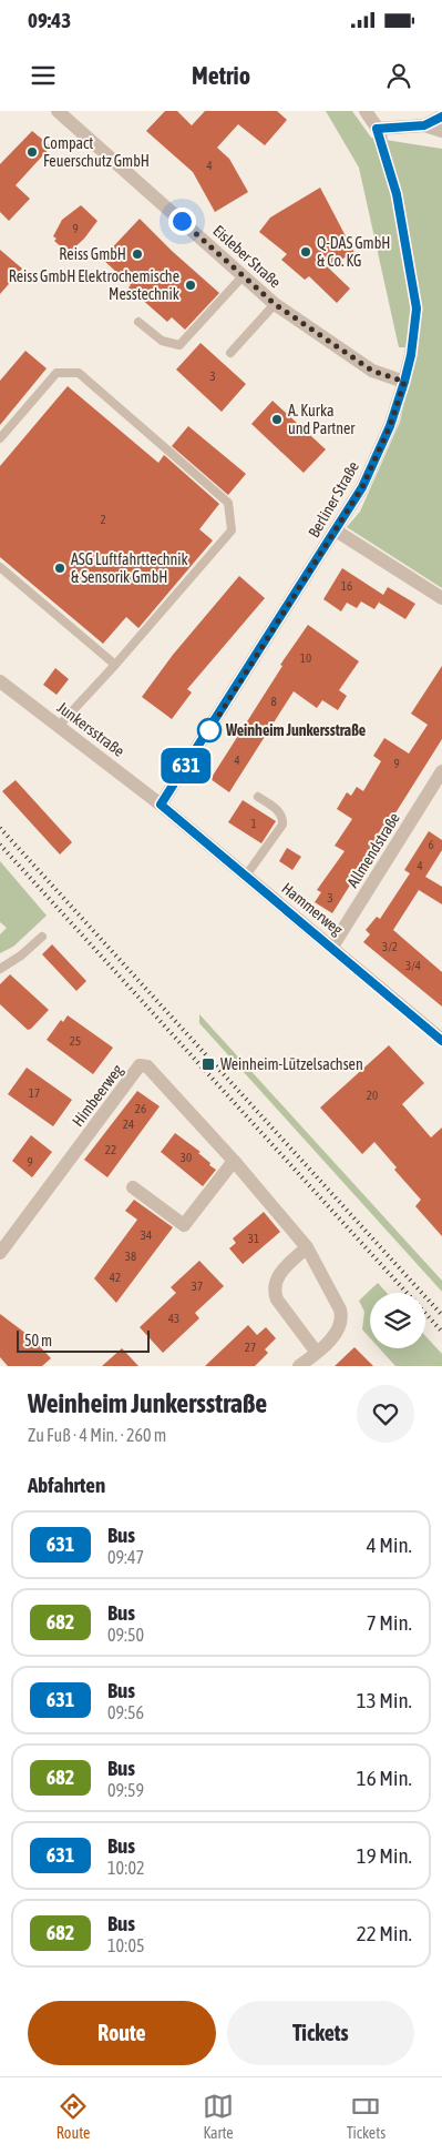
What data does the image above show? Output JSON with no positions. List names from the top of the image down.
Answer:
{
  "streets": {
    "street": [
      "Eisleber Straße",
      "Berliner Straße",
      "Junkersstraße",
      "Allmendstraße",
      "Hammerweg",
      "Himbeerweg"
    ]
  },
  "crossings": [
    ["Eisleber Straße", "Berliner Straße"],
    ["Berliner Straße", "Junkersstraße"],
    ["Berliner Straße", "Hammerweg"],
    ["Junkersstraße", "Hammerweg"],
    ["Allmendstraße", "Hammerweg"]
  ],
  "places": {
    "other": [
      "Compact Feuerschutz GmbH",
      "Q-DAS GmbH & Co. KG",
      "Reiss GmbH",
      "Reiss GmbH Elektrochemische Messtechnik",
      "A. Kurka und Partner",
      "ASG Luftfahrttechnik & Sensorik GmbH",
      "Weinheim Junkersstraße"
    ],
    "transit": ["Weinheim-Lützelsachsen"]
  },
  "lines": ["bus line 631"],
  "house_numbers": [
    "4",
    "9",
    "3",
    "2",
    "16",
    "10",
    "8",
    "4",
    "9",
    "1",
    "6",
    "4",
    "3",
    "3/2",
    "3/4",
    "25",
    "17",
    "20",
    "26",
    "24",
    "22",
    "30",
    "9",
    "34",
    "31",
    "38",
    "42",
    "37",
    "43",
    "27"
  ],
  "scale_bar": "50 m",
  "page": {
    "status": "09:43",
    "header": "Metrio",
    "on_map": "631",
    "scale": "50 m",
    "heading": [
      ["Weinheim Junkersstraße", "Zu Fuß · 4 Min. · 260 m"],
      "Abfahrten"
    ],
    "list": [
      {
        "mark": "631",
        "name": "Bus",
        "note": "09:47",
        "value": "4 Min."
      },
      {
        "mark": "682",
        "name": "Bus",
        "note": "09:50",
        "value": "7 Min."
      },
      {
        "mark": "631",
        "name": "Bus",
        "note": "09:56",
        "value": "13 Min."
      },
      {
        "mark": "682",
        "name": "Bus",
        "note": "09:59",
        "value": "16 Min."
      },
      {
        "mark": "631",
        "name": "Bus",
        "note": "10:02",
        "value": "19 Min."
      },
      {
        "mark": "682",
        "name": "Bus",
        "note": "10:05",
        "value": "22 Min."
      }
    ],
    "buttons": ["Route", "Tickets"],
    "tabs": ["Route", "Karte", "Tickets"]
  }
}
